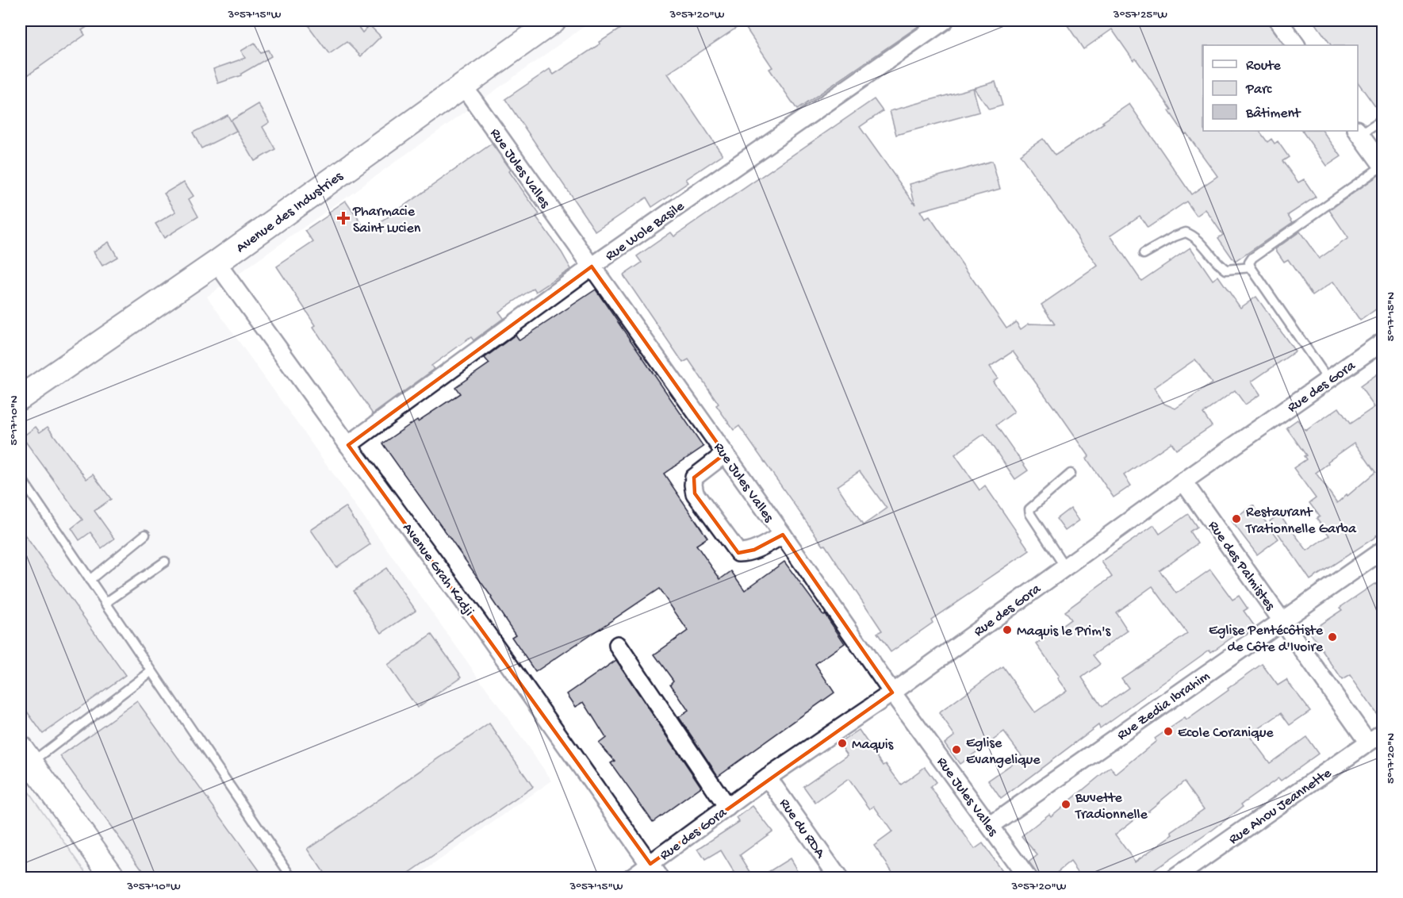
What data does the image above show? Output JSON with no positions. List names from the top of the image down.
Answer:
{
  "streets": {
    "street": [
      "Rue Jules Valles",
      "Avenue des Industries",
      "Rue Wole Basile",
      "Rue des Gora",
      "Rue des Palmistes",
      "Avenue Grah Kadji",
      "Rue Zedia Ibrahim",
      "Rue Ahou Jeannette",
      "Rue du RDA"
    ]
  },
  "crossings": [
    ["Rue Jules Valles", "Avenue des Industries"],
    ["Rue Jules Valles", "Rue Wole Basile"],
    ["Rue Jules Valles", "Rue des Gora"],
    ["Rue Jules Valles", "Rue Zedia Ibrahim"],
    ["Avenue des Industries", "Avenue Grah Kadji"],
    ["Rue Wole Basile", "Avenue Grah Kadji"],
    ["Rue des Gora", "Rue des Palmistes"],
    ["Rue des Gora", "Avenue Grah Kadji"],
    ["Rue des Gora", "Rue du RDA"],
    ["Rue des Palmistes", "Rue Zedia Ibrahim"],
    ["Rue des Palmistes", "Rue Ahou Jeannette"]
  ],
  "places": {
    "health": ["Pharmacie Saint Lucien"],
    "other": [
      "Restaurant Trationnelle Garba",
      "Maquis le Prim's",
      "Eglise Pentécôtiste de Côte d'Ivoire",
      "Ecole Coranique",
      "Maquis",
      "Eglise Evangelique",
      "Buvette Tradionnelle"
    ]
  },
  "legend": ["Route", "Parc", "Bâtiment"],
  "coordinates": [
    "3°57'15\"W",
    "3°57'20\"W",
    "3°57'25\"W",
    "5°17'15\"N",
    "5°17'10\"N",
    "5°17'20\"N",
    "3°57'10\"W"
  ]
}
